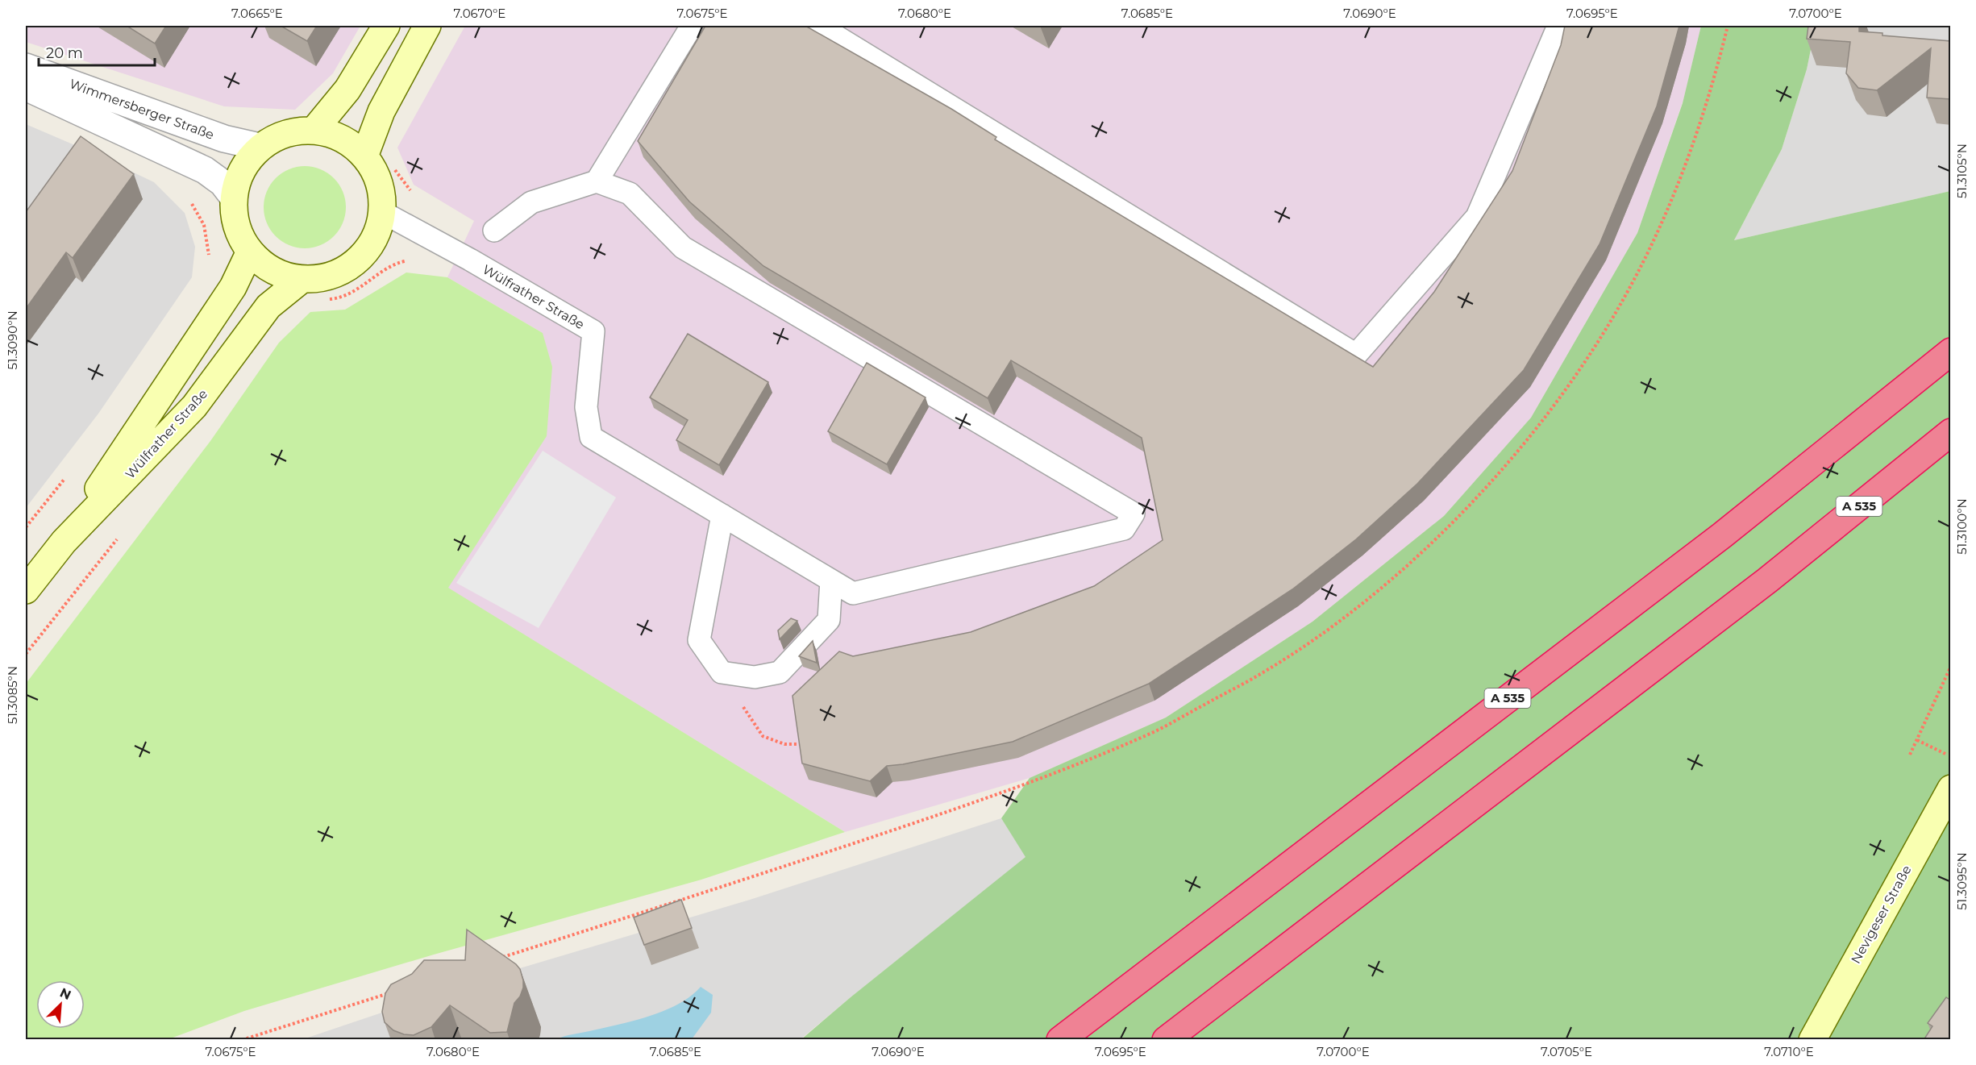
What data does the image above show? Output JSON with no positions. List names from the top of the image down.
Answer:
{
  "streets": {
    "highway": ["A 535"],
    "main road": ["Wülfrather Straße", "Nevigeser Straße"],
    "street": ["Wimmersberger Straße"]
  },
  "crossings": [
    ["Wimmersberger Straße", "Wülfrather Straße"]
  ],
  "scale_bar": "20 m",
  "north": "top right",
  "coordinates": [
    "7.0665°E",
    "7.0670°E",
    "7.0675°E",
    "7.0680°E",
    "7.0685°E",
    "7.0690°E",
    "7.0695°E",
    "7.0700°E",
    "51.3105°N",
    "51.3090°N",
    "51.3100°N",
    "51.3085°N",
    "51.3095°N",
    "7.0705°E",
    "7.0710°E"
  ]
}
